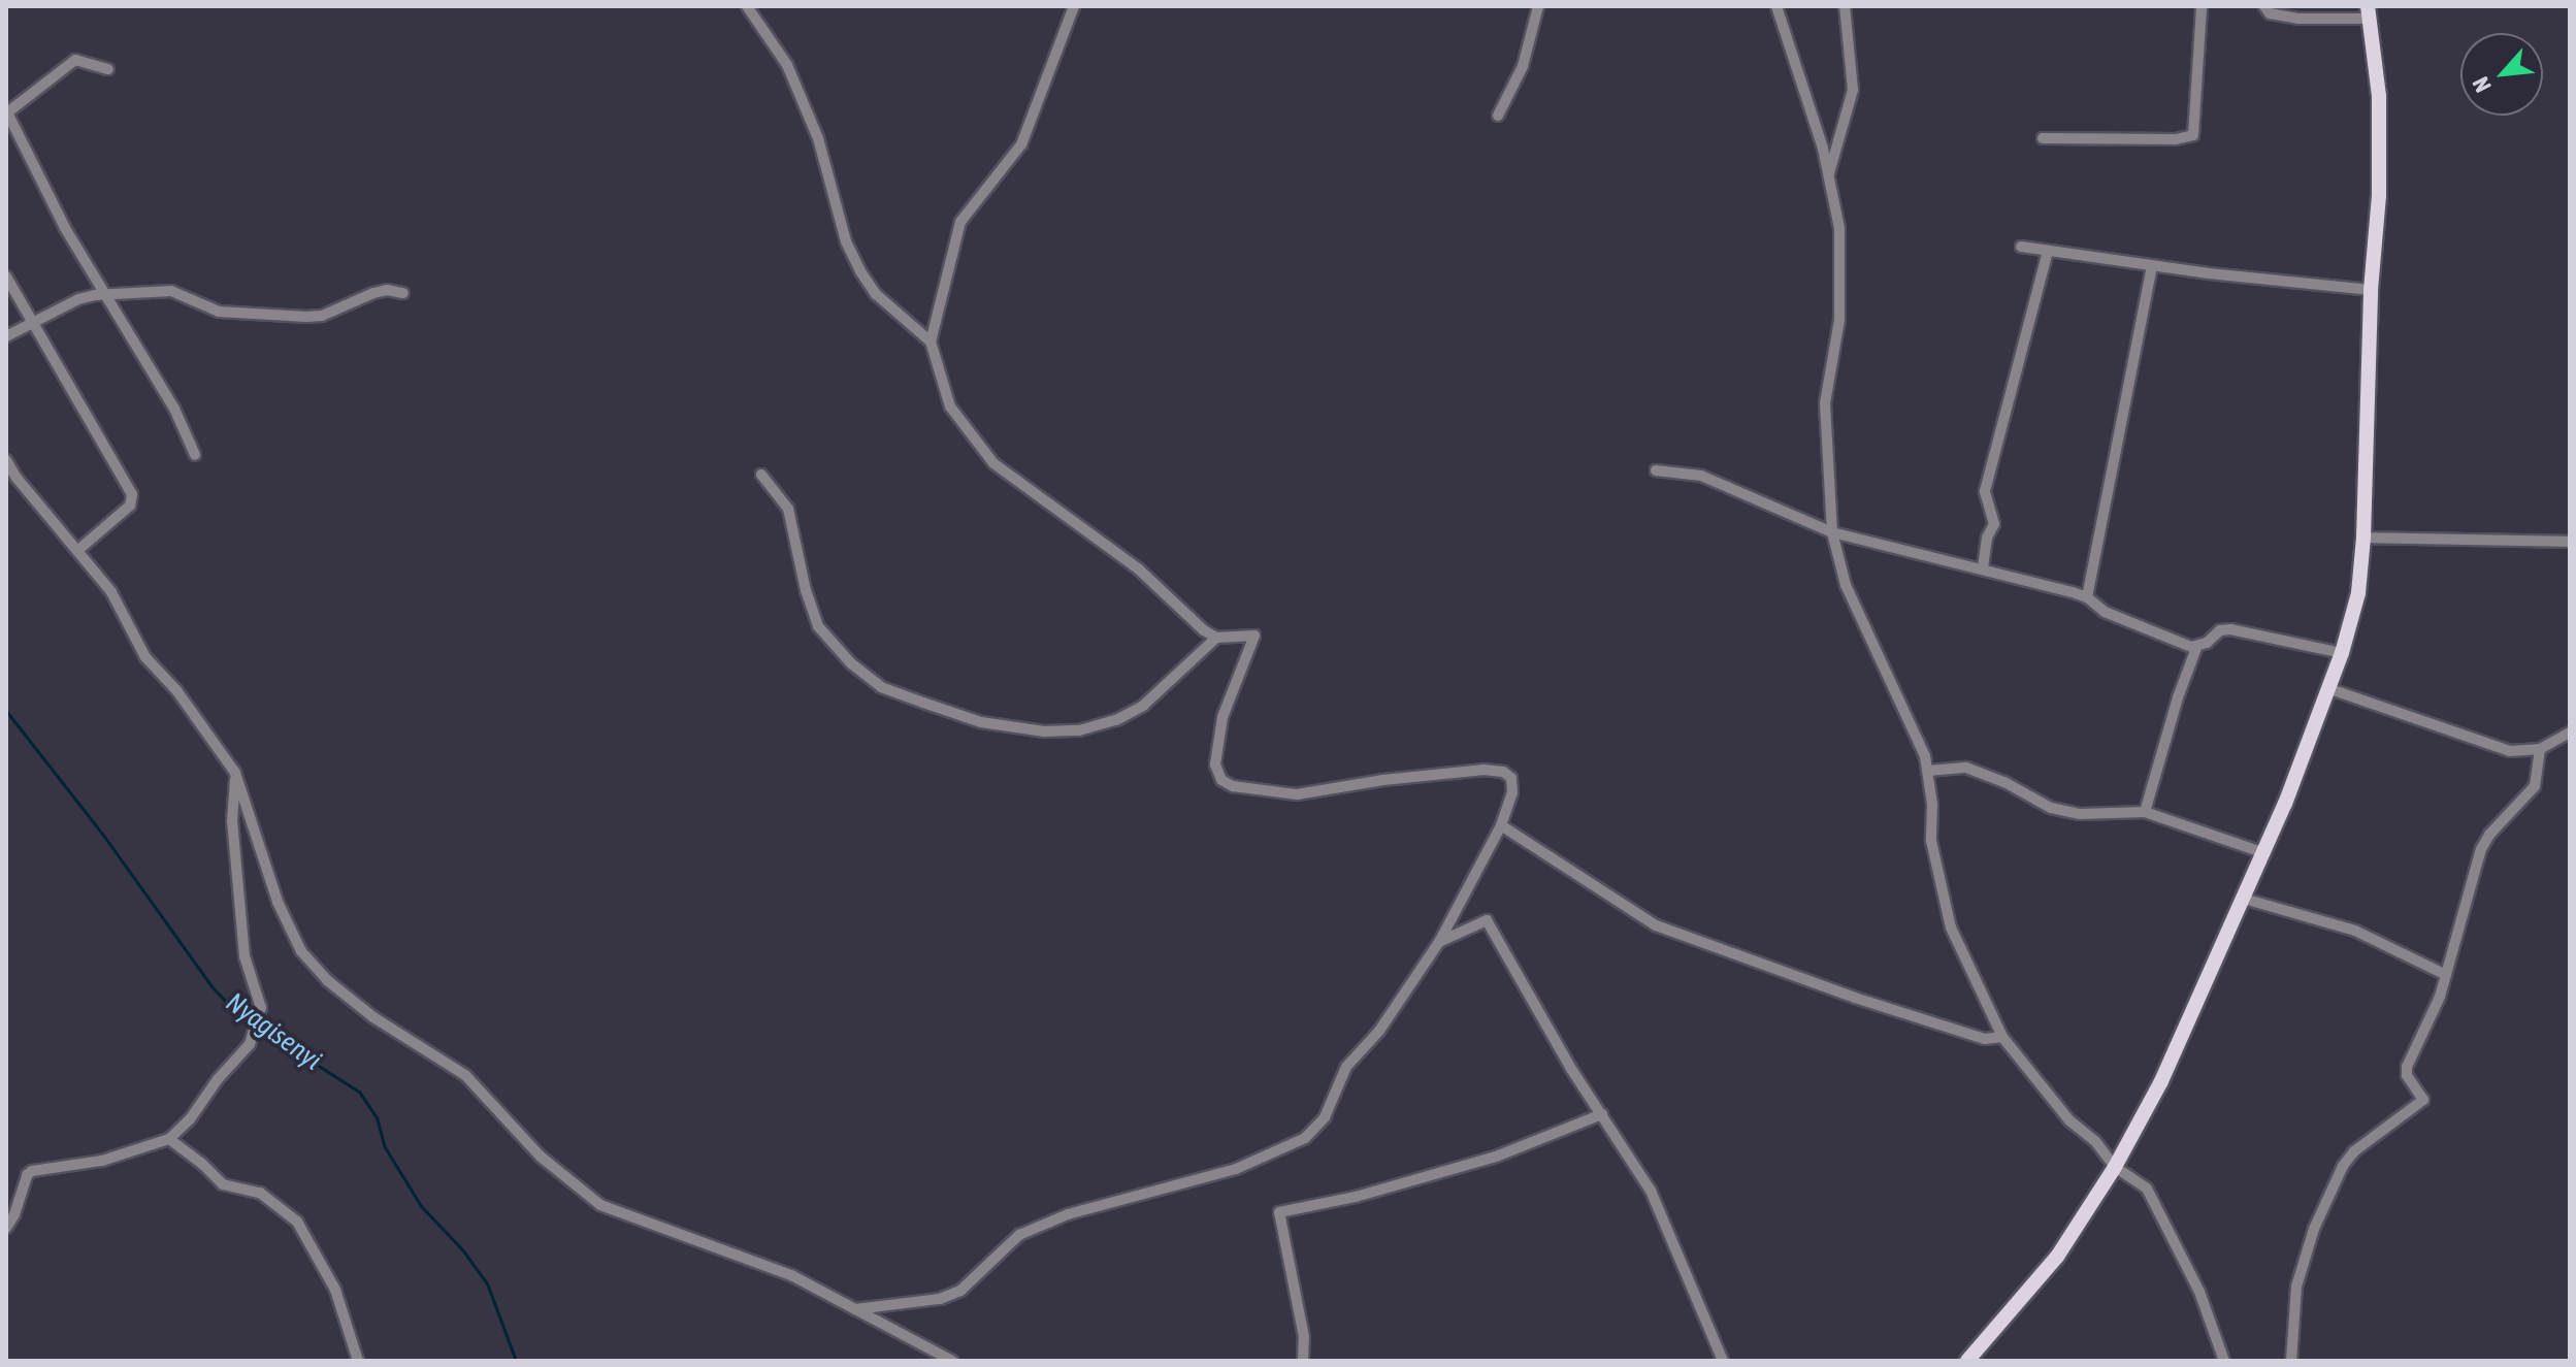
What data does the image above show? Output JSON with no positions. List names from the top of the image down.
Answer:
{
  "water": ["Nyagisenyi"],
  "north": "bottom left"
}
